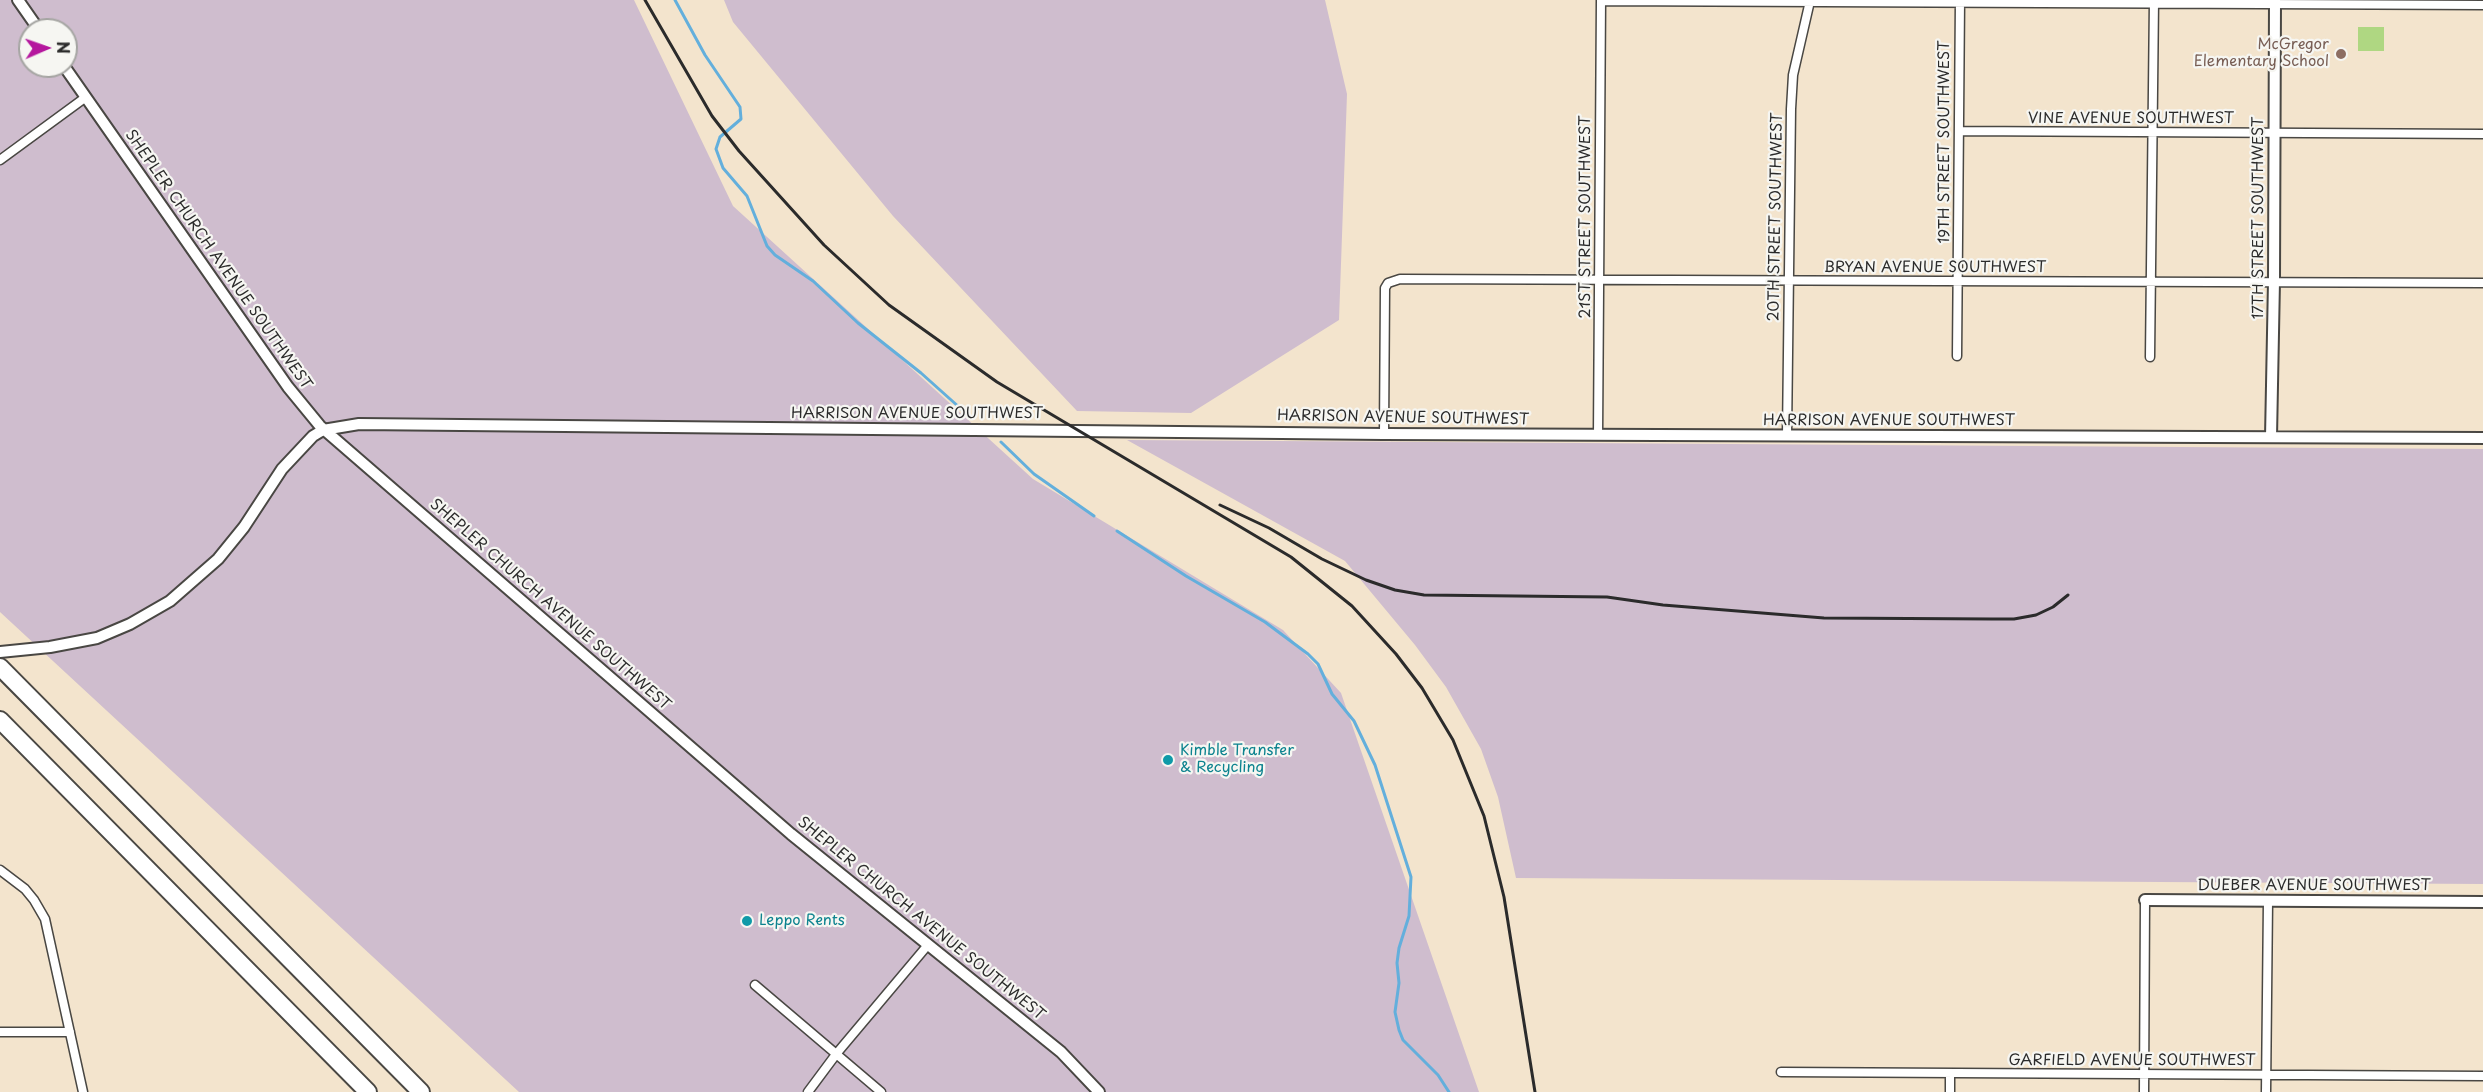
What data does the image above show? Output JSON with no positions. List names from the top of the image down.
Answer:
{
  "streets": {
    "street": [
      "VINE AVENUE SOUTHWEST",
      "19TH STREET SOUTHWEST",
      "21ST STREET SOUTHWEST",
      "20TH STREET SOUTHWEST",
      "17TH STREET SOUTHWEST",
      "SHEPLER CHURCH AVENUE SOUTHWEST",
      "BRYAN AVENUE SOUTHWEST",
      "HARRISON AVENUE SOUTHWEST",
      "DUEBER AVENUE SOUTHWEST",
      "GARFIELD AVENUE SOUTHWEST"
    ]
  },
  "crossings": [
    ["VINE AVENUE SOUTHWEST", "19TH STREET SOUTHWEST"],
    ["VINE AVENUE SOUTHWEST", "17TH STREET SOUTHWEST"],
    ["19TH STREET SOUTHWEST", "BRYAN AVENUE SOUTHWEST"],
    ["21ST STREET SOUTHWEST", "BRYAN AVENUE SOUTHWEST"],
    ["21ST STREET SOUTHWEST", "HARRISON AVENUE SOUTHWEST"],
    ["20TH STREET SOUTHWEST", "BRYAN AVENUE SOUTHWEST"],
    ["20TH STREET SOUTHWEST", "HARRISON AVENUE SOUTHWEST"],
    ["17TH STREET SOUTHWEST", "BRYAN AVENUE SOUTHWEST"],
    ["17TH STREET SOUTHWEST", "HARRISON AVENUE SOUTHWEST"],
    ["SHEPLER CHURCH AVENUE SOUTHWEST", "HARRISON AVENUE SOUTHWEST"],
    ["BRYAN AVENUE SOUTHWEST", "HARRISON AVENUE SOUTHWEST"]
  ],
  "places": ["McGregor Elementary School", "Kimble Transfer & Recycling", "Leppo Rents"],
  "north": "right"
}
